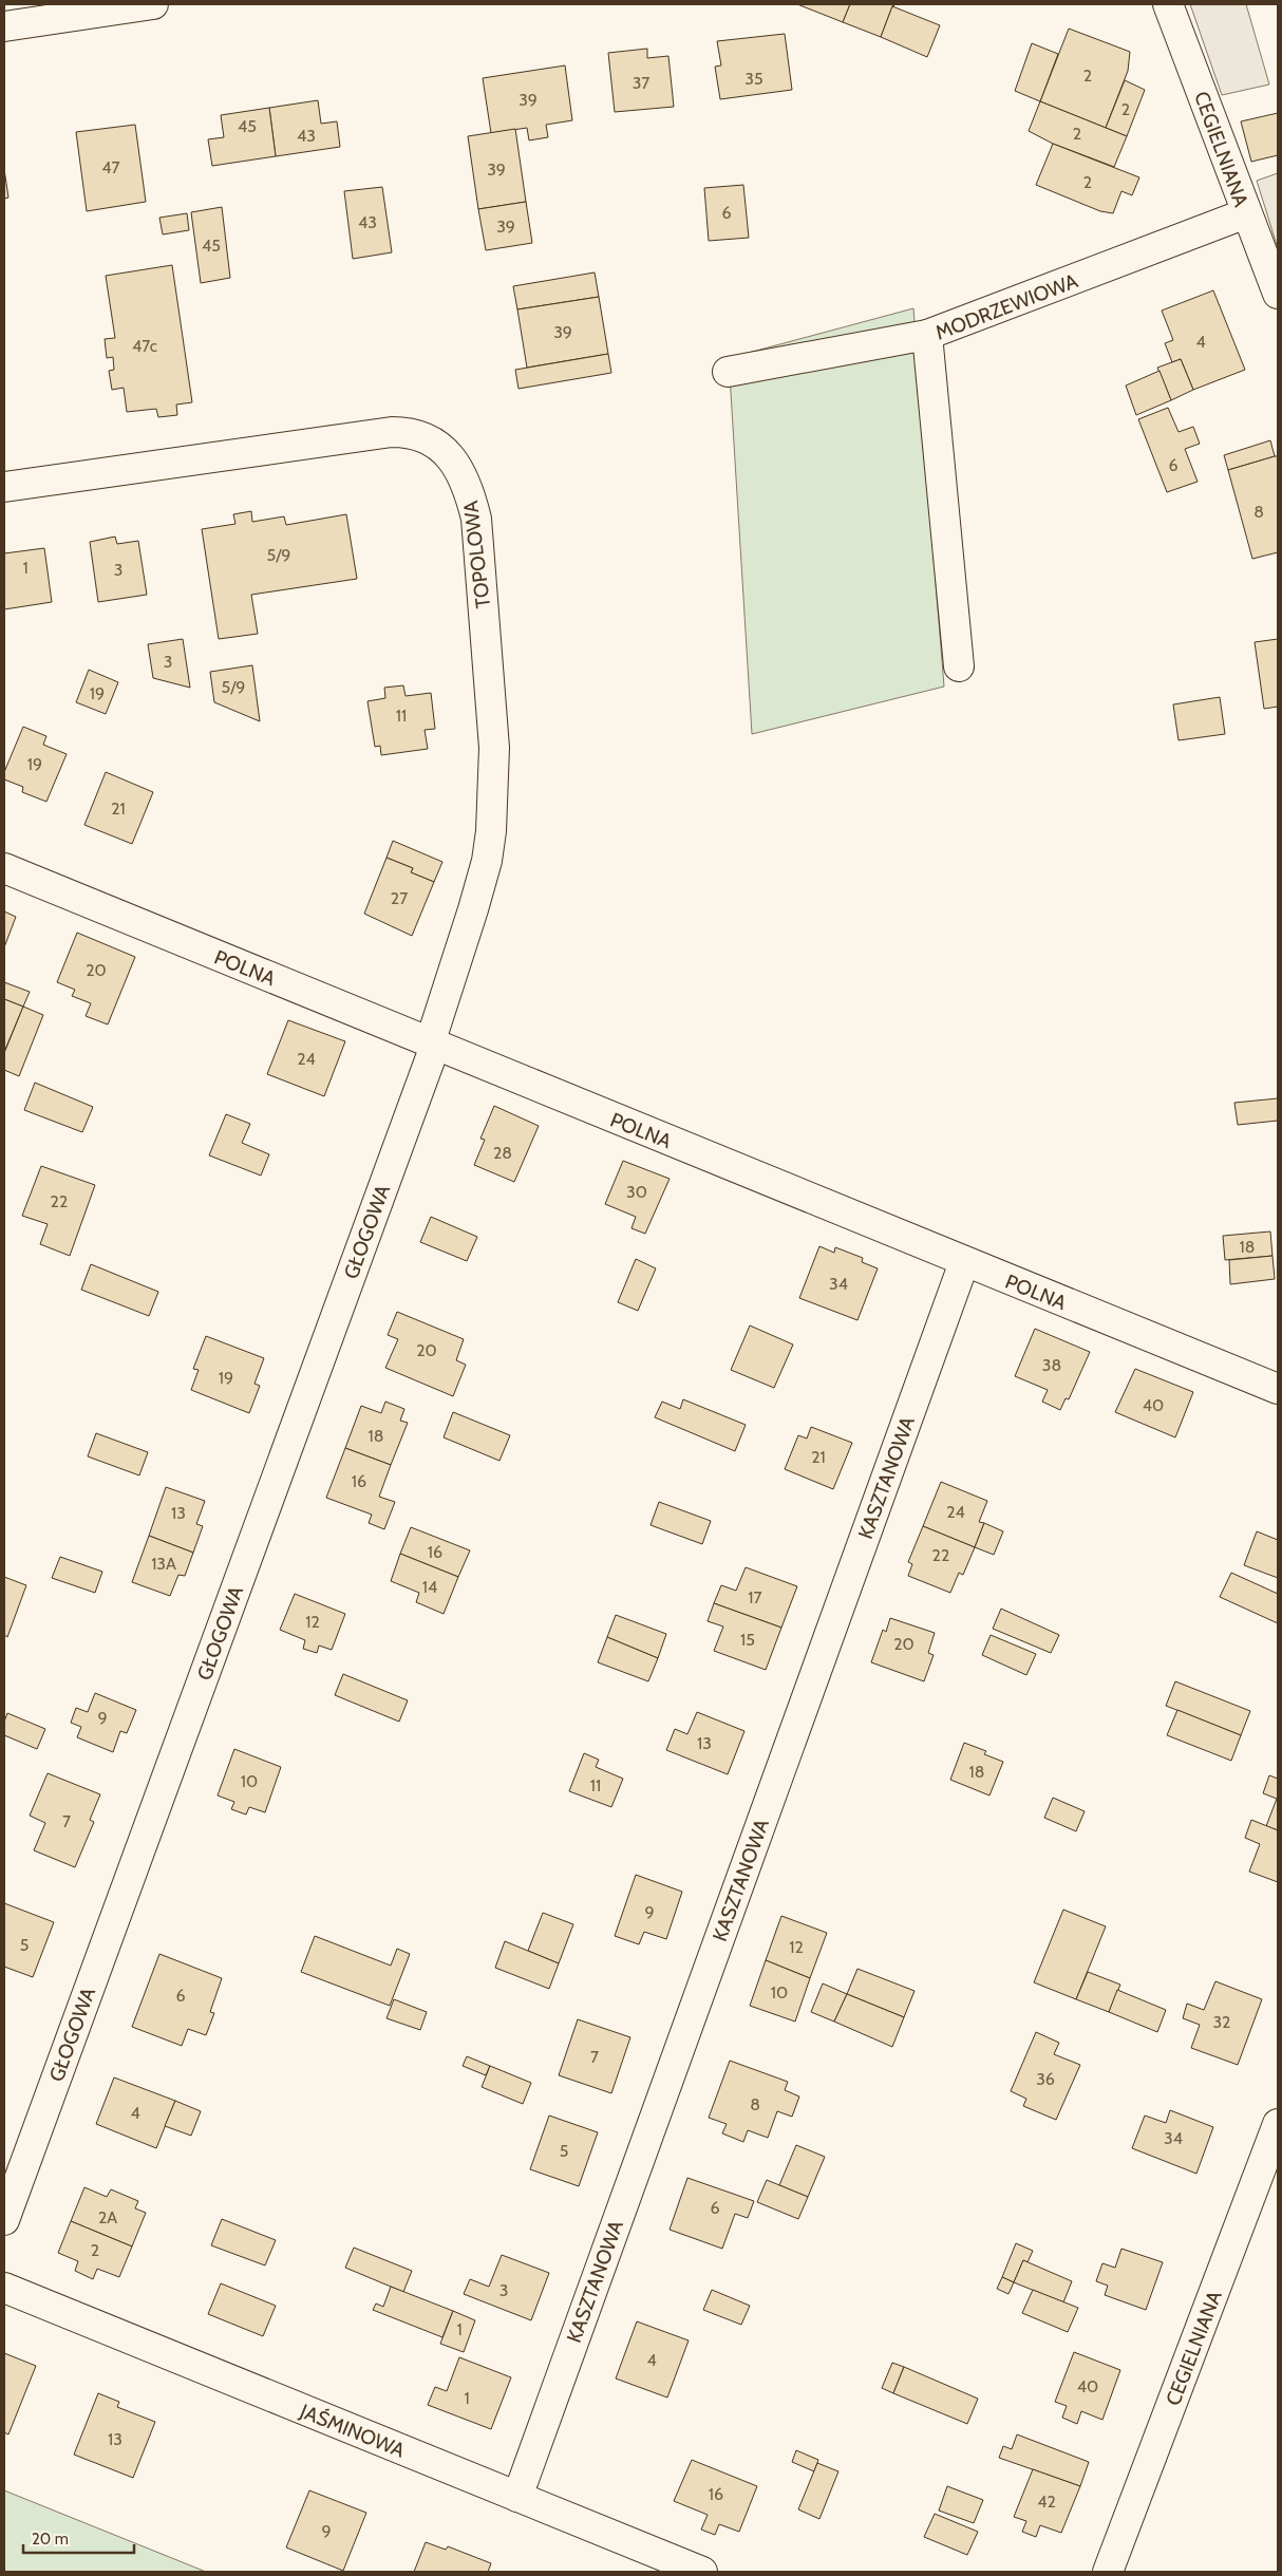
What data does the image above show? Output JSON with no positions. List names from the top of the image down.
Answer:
{
  "streets": {
    "street": [
      "CEGIELNIANA",
      "MODRZEWIOWA",
      "TOPOLOWA",
      "POLNA",
      "GŁOGOWA",
      "KASZTANOWA",
      "JAŚMINOWA"
    ]
  },
  "crossings": [
    ["CEGIELNIANA", "MODRZEWIOWA"],
    ["TOPOLOWA", "POLNA"],
    ["TOPOLOWA", "GŁOGOWA"],
    ["POLNA", "GŁOGOWA"],
    ["POLNA", "KASZTANOWA"],
    ["KASZTANOWA", "JAŚMINOWA"]
  ],
  "house_numbers": [
    "2",
    "35",
    "37",
    "39",
    "2",
    "45",
    "2",
    "43",
    "47",
    "39",
    "2",
    "6",
    "43",
    "39",
    "45",
    "39",
    "4",
    "47c",
    "6",
    "8",
    "5/9",
    "1",
    "3",
    "3",
    "5/9",
    "19",
    "11",
    "19",
    "21",
    "27",
    "20",
    "24",
    "28",
    "30",
    "22",
    "18",
    "34",
    "20",
    "38",
    "19",
    "40",
    "18",
    "21",
    "16",
    "24",
    "13",
    "16",
    "22",
    "13A",
    "14",
    "17",
    "12",
    "15",
    "20",
    "9",
    "13",
    "18",
    "10",
    "11",
    "7",
    "9",
    "5",
    "12",
    "10",
    "6",
    "32",
    "7",
    "36",
    "8",
    "4",
    "34",
    "5",
    "6",
    "2A",
    "2",
    "3",
    "1",
    "4",
    "40",
    "1",
    "13",
    "16",
    "42",
    "9"
  ],
  "scale_bar": "20 m"
}
